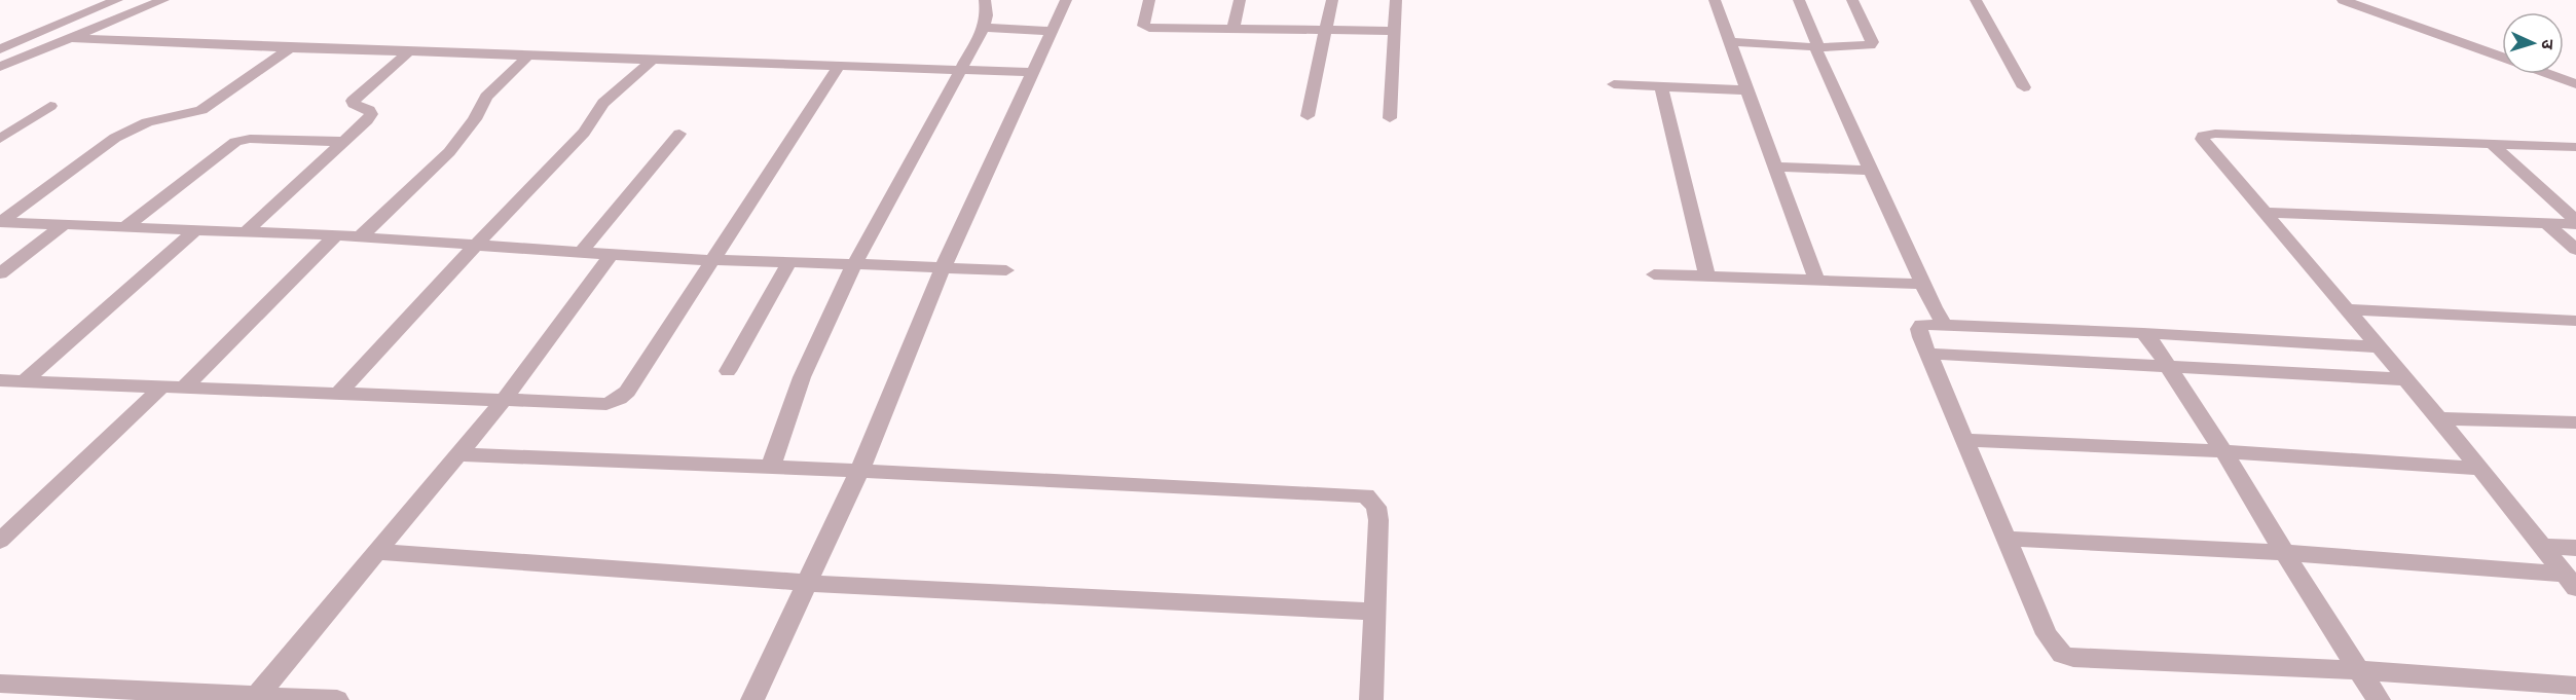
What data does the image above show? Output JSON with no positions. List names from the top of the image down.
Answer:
{
  "north": "right"
}
